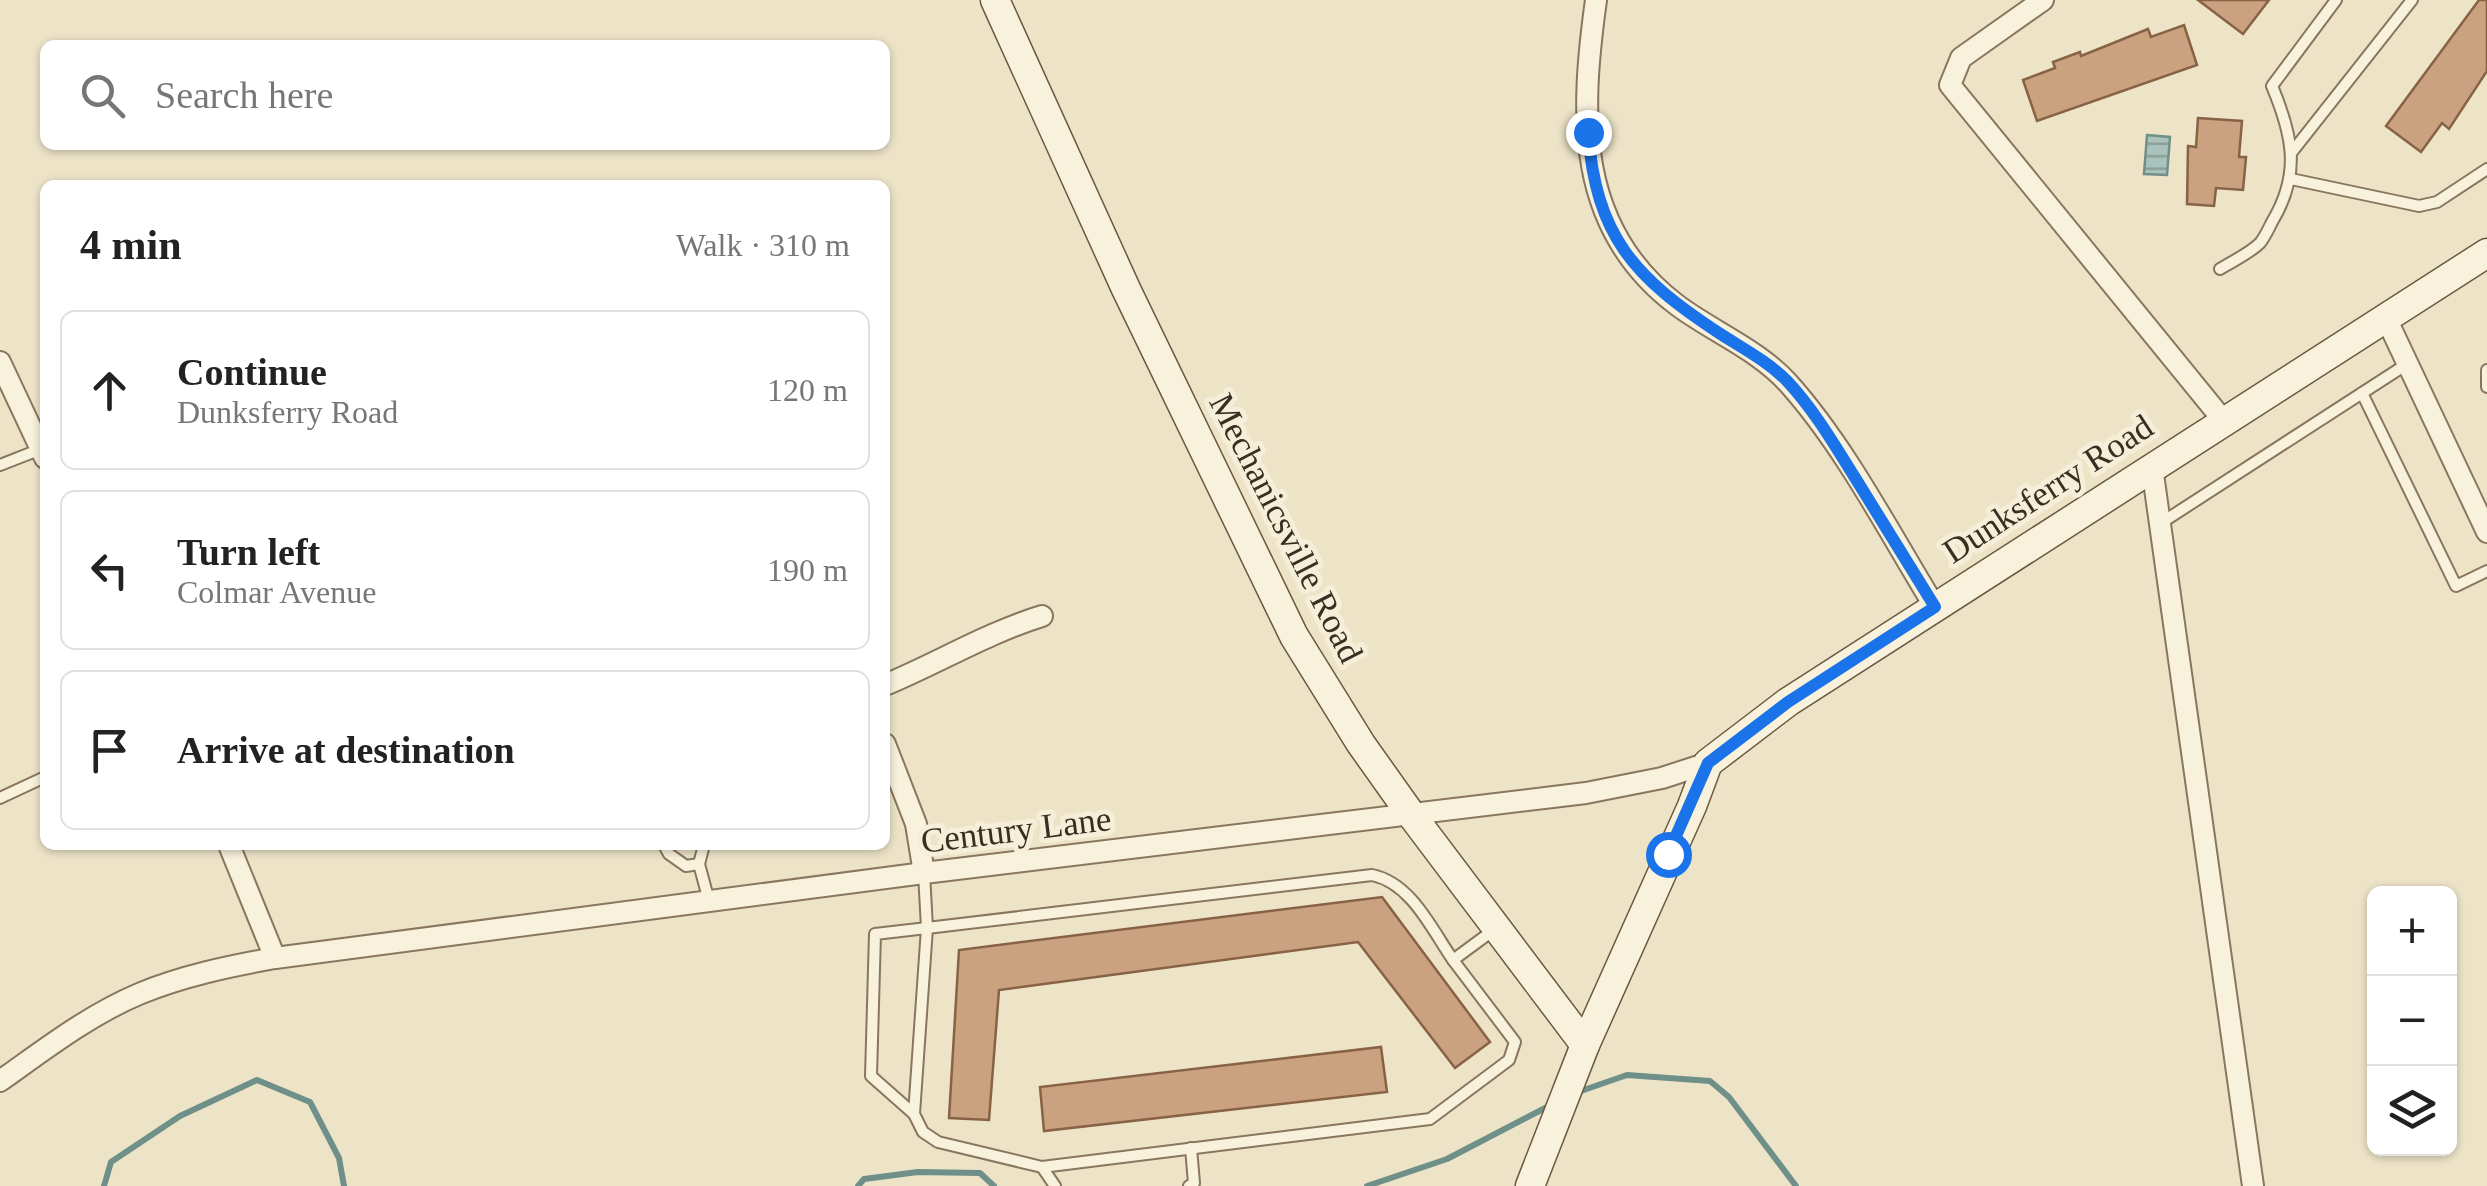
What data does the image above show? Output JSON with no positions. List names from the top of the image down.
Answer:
{
  "streets": {
    "street": ["Dunksferry Road", "Mechanicsville Road", "Century Lane"]
  },
  "crossings": [
    ["Dunksferry Road", "Mechanicsville Road"],
    ["Dunksferry Road", "Century Lane"],
    ["Mechanicsville Road", "Century Lane"]
  ],
  "page": {
    "search": "Search here",
    "heading": ["4 min", "Walk · 310 m"],
    "list": [
      ["Continue", "Dunksferry Road", "120 m"],
      ["Turn left", "Colmar Avenue", "190 m"],
      "Arrive at destination"
    ],
    "map_buttons": ["+", "−"]
  }
}
